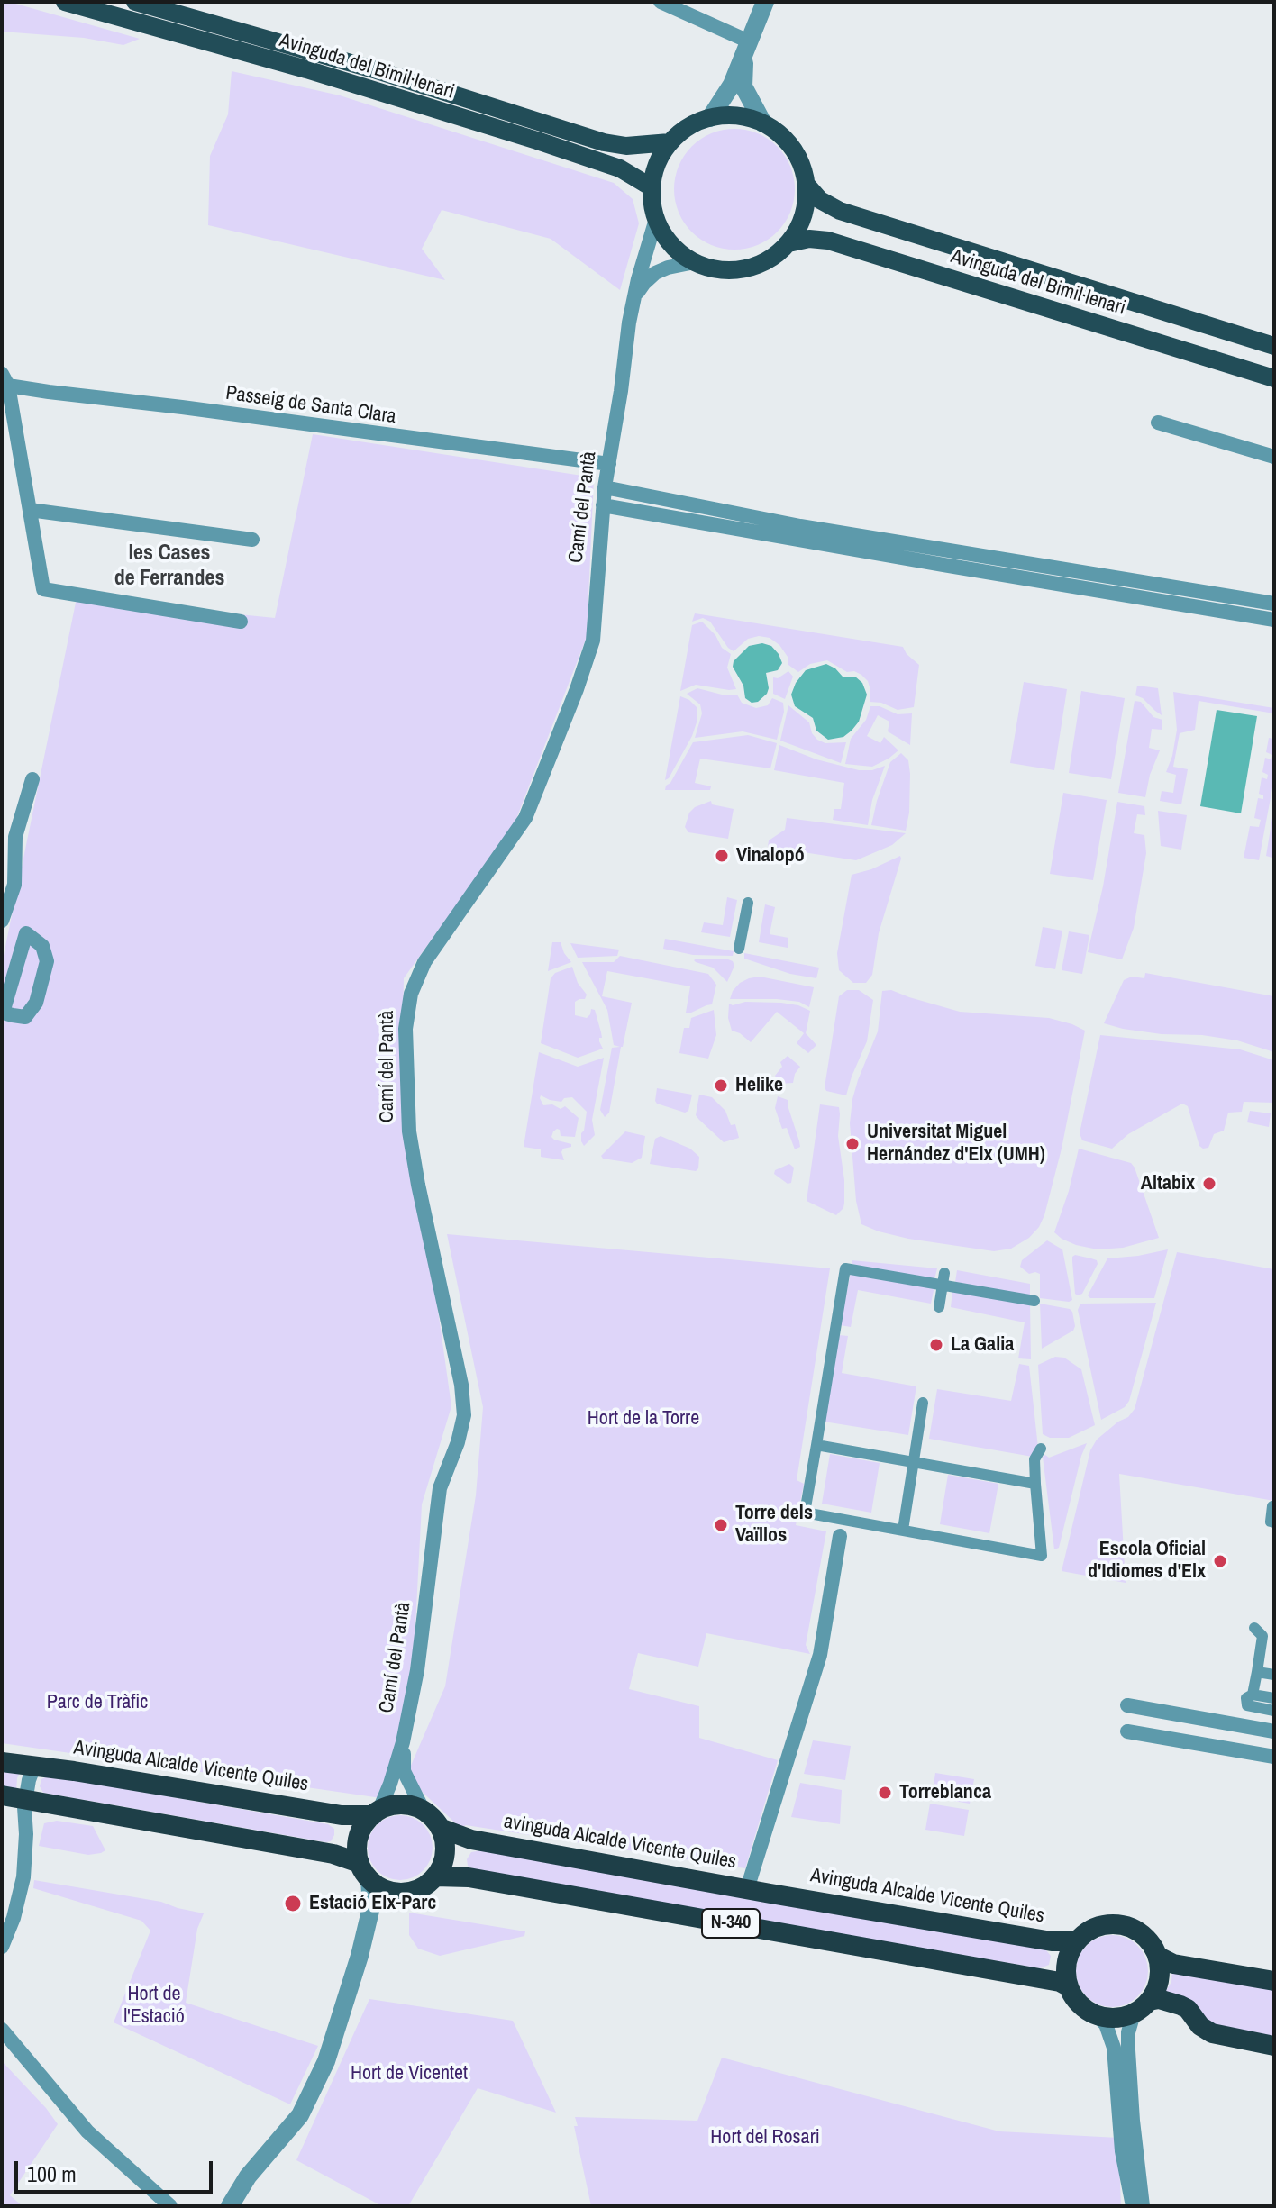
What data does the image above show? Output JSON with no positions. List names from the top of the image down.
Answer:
{
  "streets": {
    "highway": ["Avinguda Alcalde Vicente Quiles", "avinguda Alcalde Vicente Quiles", "N-340"],
    "main road": ["Avinguda del Bimil·lenari"],
    "street": ["Passeig de Santa Clara", "Camí del Pantà"]
  },
  "crossings": [
    ["Avinguda del Bimil·lenari", "Camí del Pantà"],
    ["Passeig de Santa Clara", "Camí del Pantà"],
    ["Camí del Pantà", "Avinguda Alcalde Vicente Quiles"],
    ["Camí del Pantà", "avinguda Alcalde Vicente Quiles"],
    ["Camí del Pantà", "N-340"],
    ["Avinguda Alcalde Vicente Quiles", "avinguda Alcalde Vicente Quiles"],
    ["Avinguda Alcalde Vicente Quiles", "N-340"],
    ["avinguda Alcalde Vicente Quiles", "N-340"]
  ],
  "districts": ["les Cases de Ferrandes"],
  "parks": [
    "Hort de la Torre",
    "Parc de Tràfic",
    "Hort de l'Estació",
    "Hort de Vicentet",
    "Hort del Rosari"
  ],
  "places": [
    "Vinalopó",
    "Helike",
    "Universitat Miguel Hernández d'Elx (UMH)",
    "Altabix",
    "La Galia",
    "Torre dels Vaïllos",
    "Escola Oficial d'Idiomes d'Elx",
    "Torreblanca",
    "Estació Elx-Parc"
  ],
  "scale_bar": "100 m"
}
